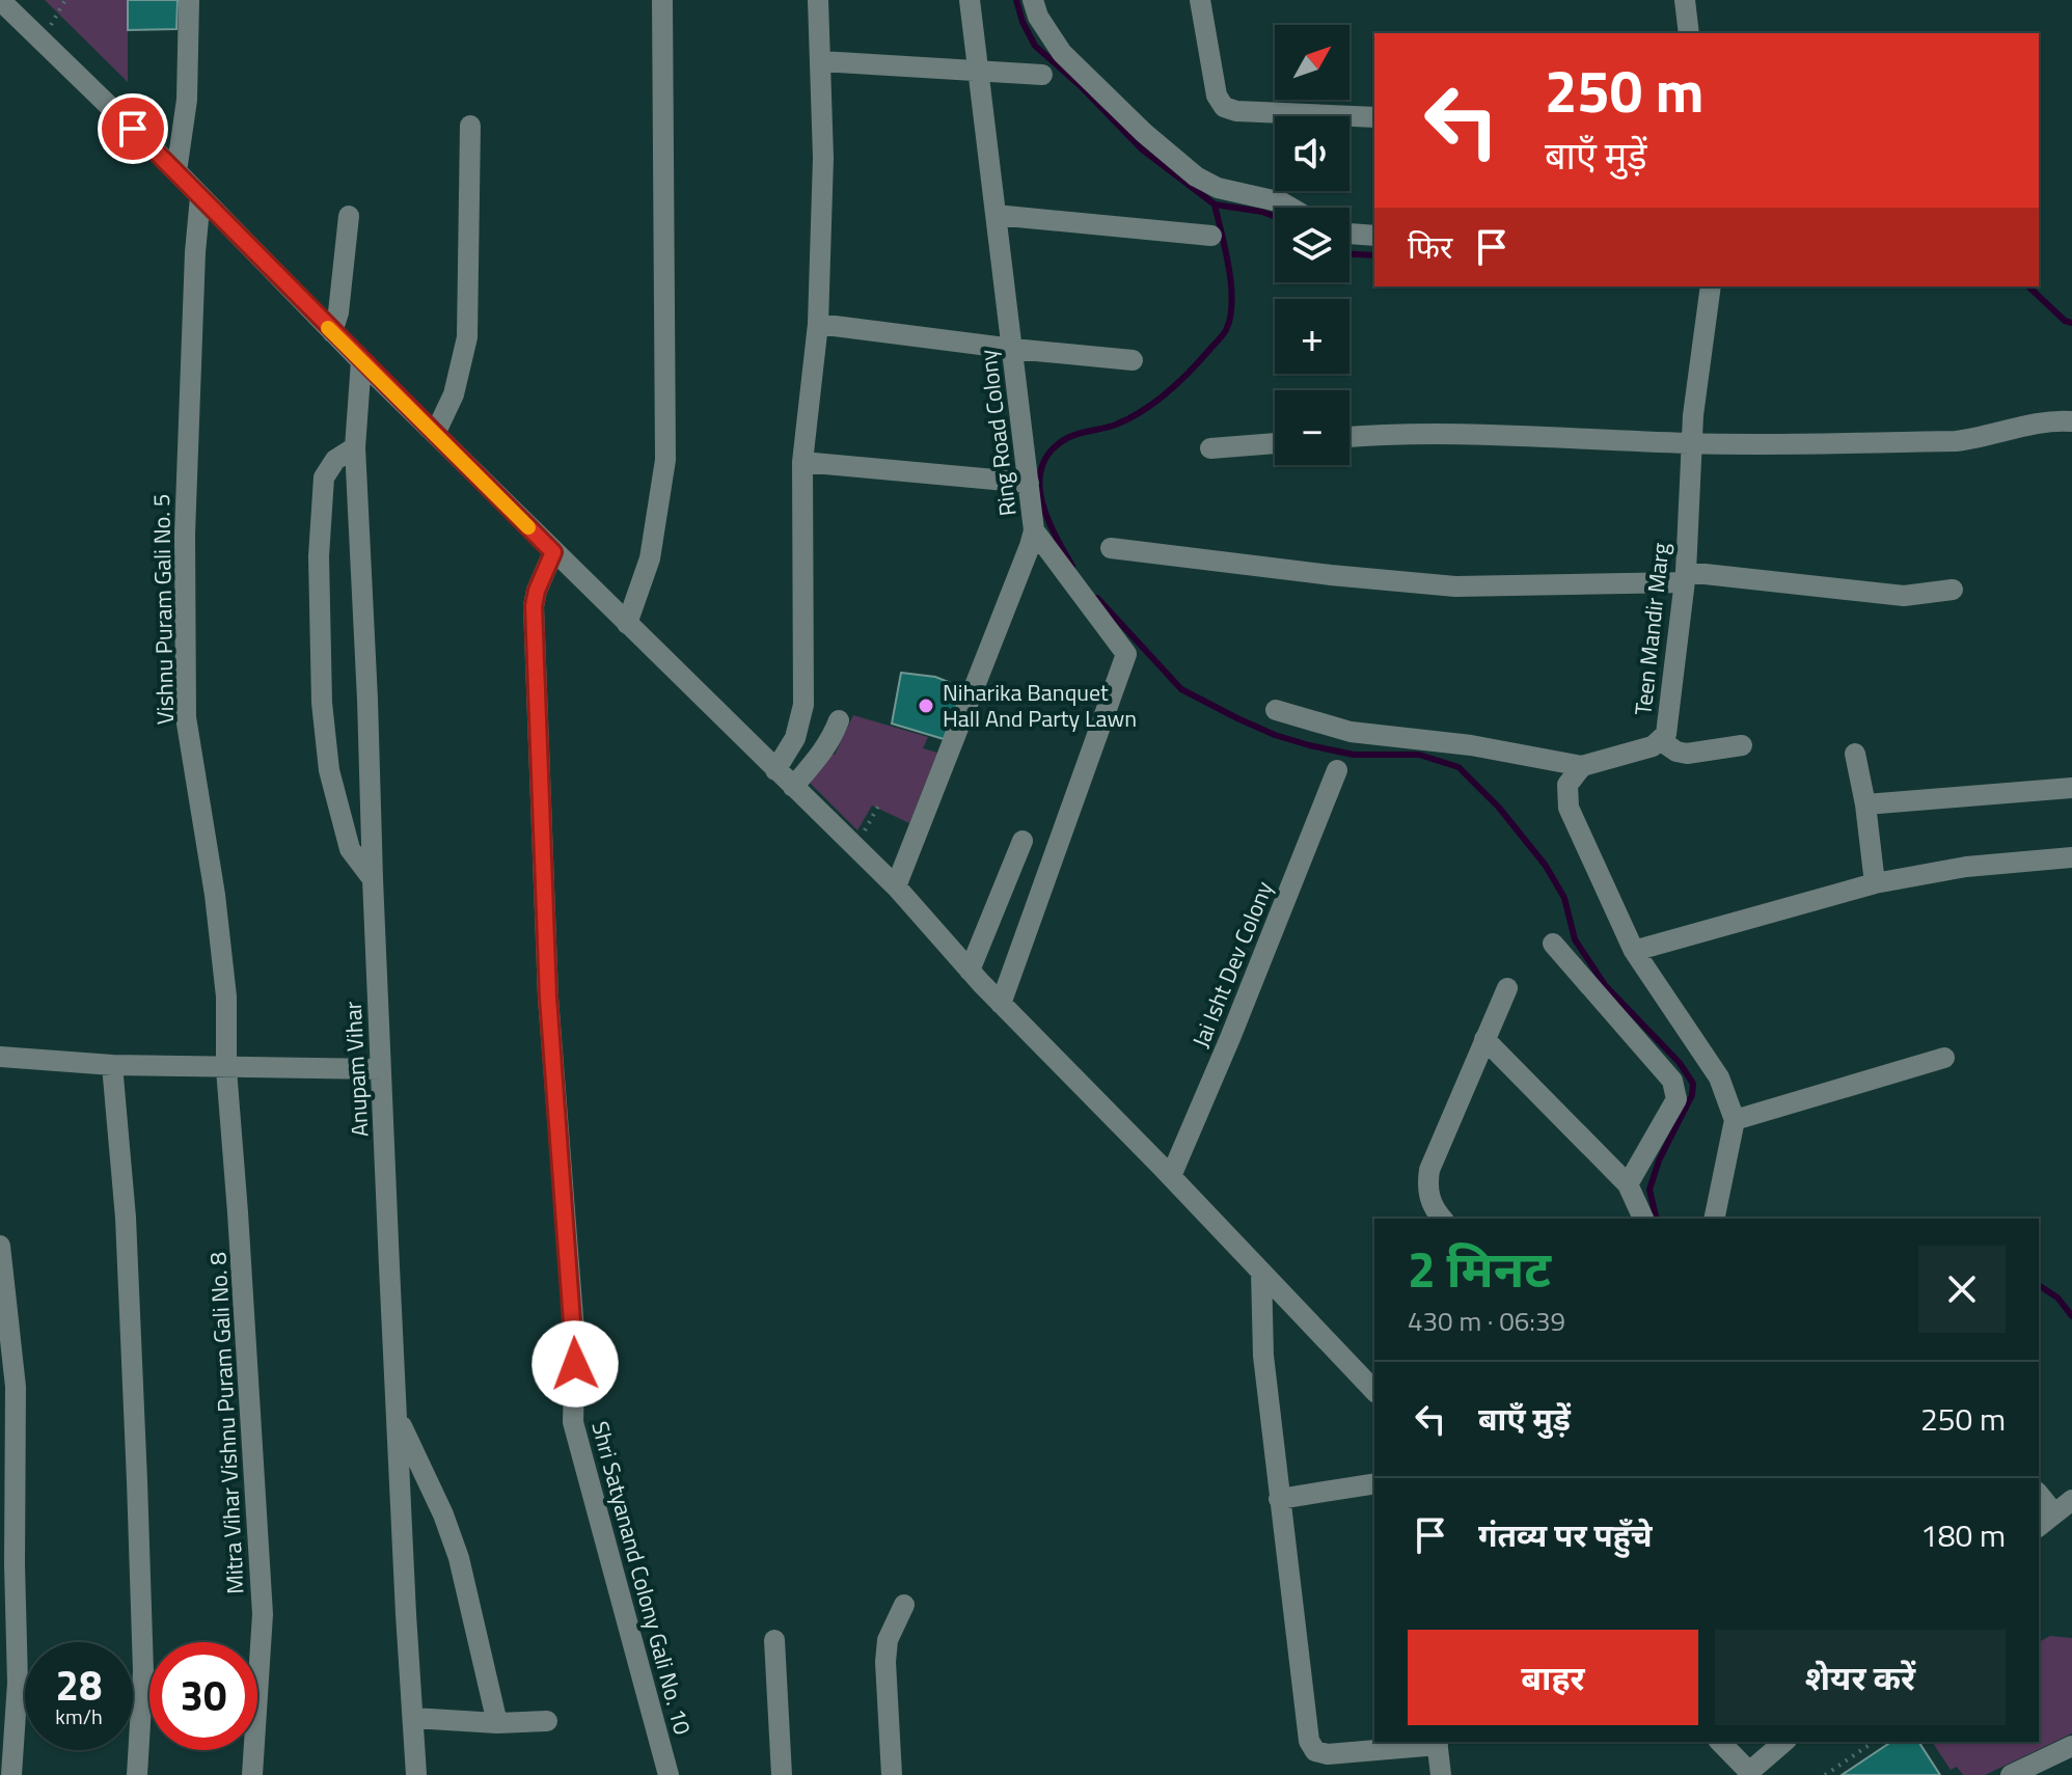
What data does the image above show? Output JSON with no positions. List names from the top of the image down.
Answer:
{
  "streets": {
    "street": [
      "Ring Road Colony",
      "Vishnu Puram Gali No. 5",
      "Teen Mandir Marg",
      "Jai Isht Dev Colony",
      "Anupam Vihar",
      "Mitra Vihar Vishnu Puram Gali No. 8",
      "Shri Satyanand Colony Gali No. 10"
    ]
  },
  "crossings": [
    ["Vishnu Puram Gali No. 5", "Mitra Vihar Vishnu Puram Gali No. 8"]
  ],
  "places": ["Niharika Banquet Hall And Party Lawn"],
  "north": "top right",
  "page": {
    "map_buttons": ["+", "−"],
    "turn": ["250 m", "बाएँ मुड़ें"],
    "then": "फिर",
    "heading": ["2 मिनट", "430 m · 06:39"],
    "list": [
      {
        "name": "बाएँ मुड़ें",
        "value": "250 m"
      },
      {
        "name": "गंतव्य पर पहुँचे",
        "value": "180 m"
      }
    ],
    "buttons": ["बाहर", "शेयर करें"],
    "speed": "28 km/h",
    "limit": "30"
  }
}
